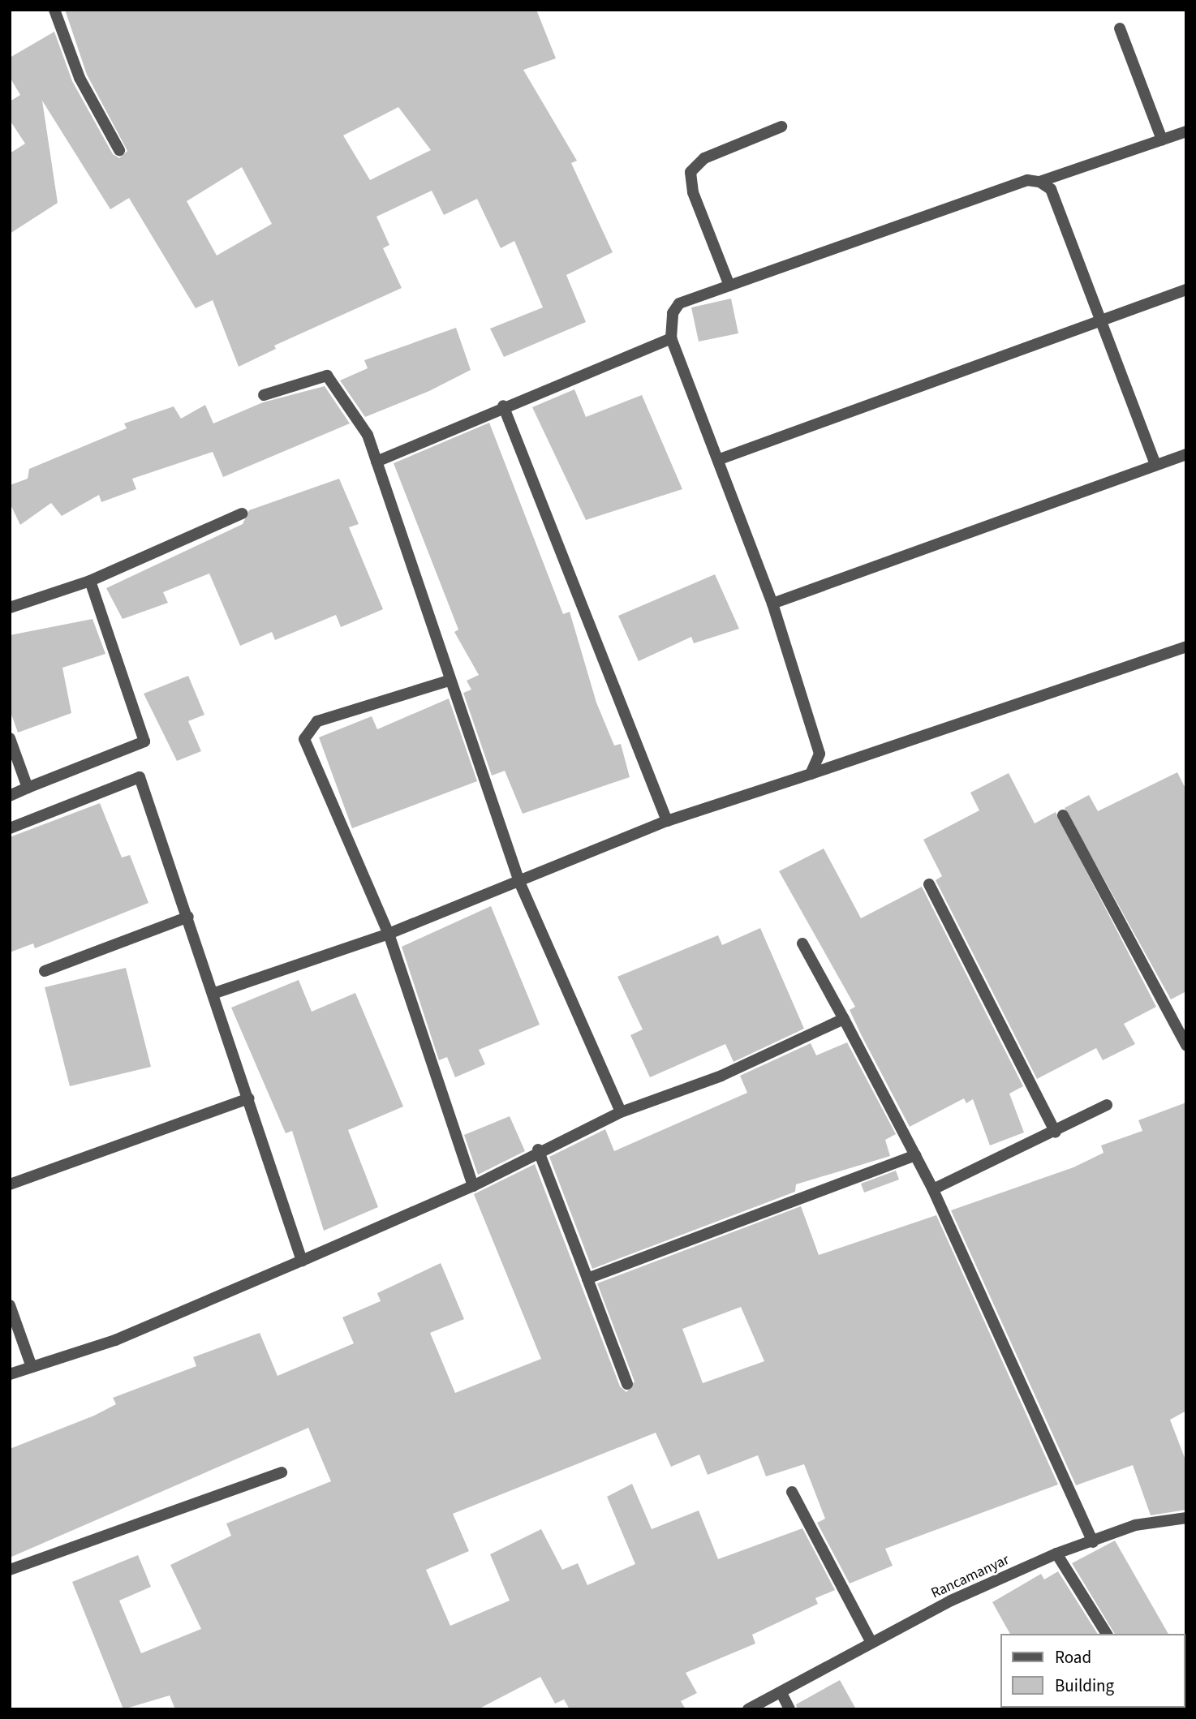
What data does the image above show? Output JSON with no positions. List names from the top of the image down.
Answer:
{
  "streets": {
    "street": ["Rancamanyar"]
  },
  "legend": ["Road", "Building"]
}
